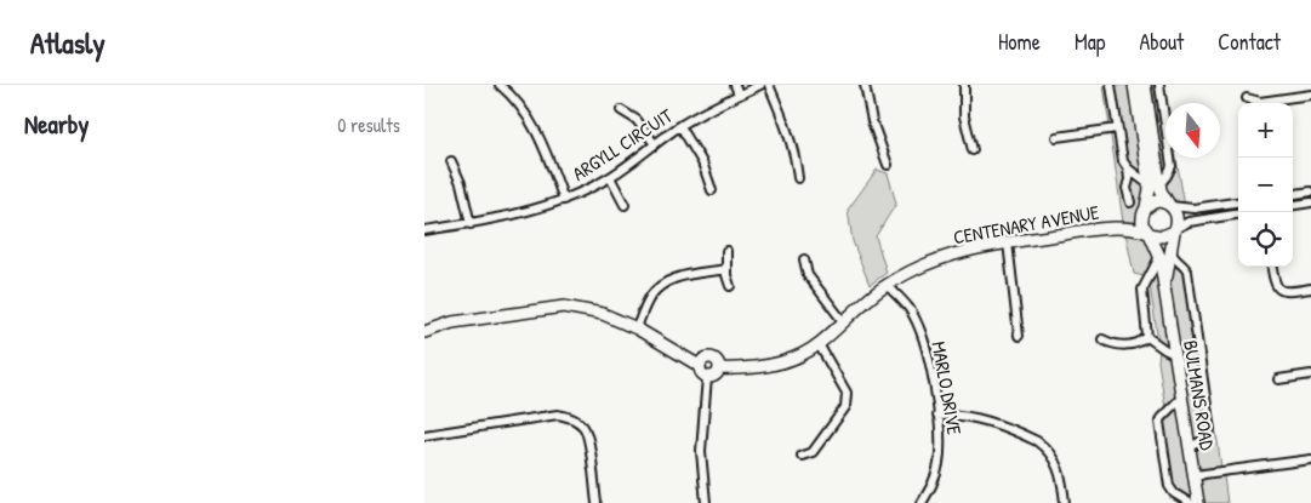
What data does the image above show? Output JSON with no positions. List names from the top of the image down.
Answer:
{
  "streets": {
    "street": [
      "ARGYLL CIRCUIT",
      "CENTENARY AVENUE",
      "MARLO DRIVE",
      "BULMANS ROAD"
    ]
  },
  "crossings": [
    ["CENTENARY AVENUE", "MARLO DRIVE"],
    ["CENTENARY AVENUE", "BULMANS ROAD"]
  ],
  "north": "bottom",
  "page": {
    "header": "Atlasly",
    "nav": [
      "Home",
      "Map",
      "About",
      "Contact"
    ],
    "heading": ["Nearby", "0 results"],
    "map_buttons": ["+", "−"]
  }
}
